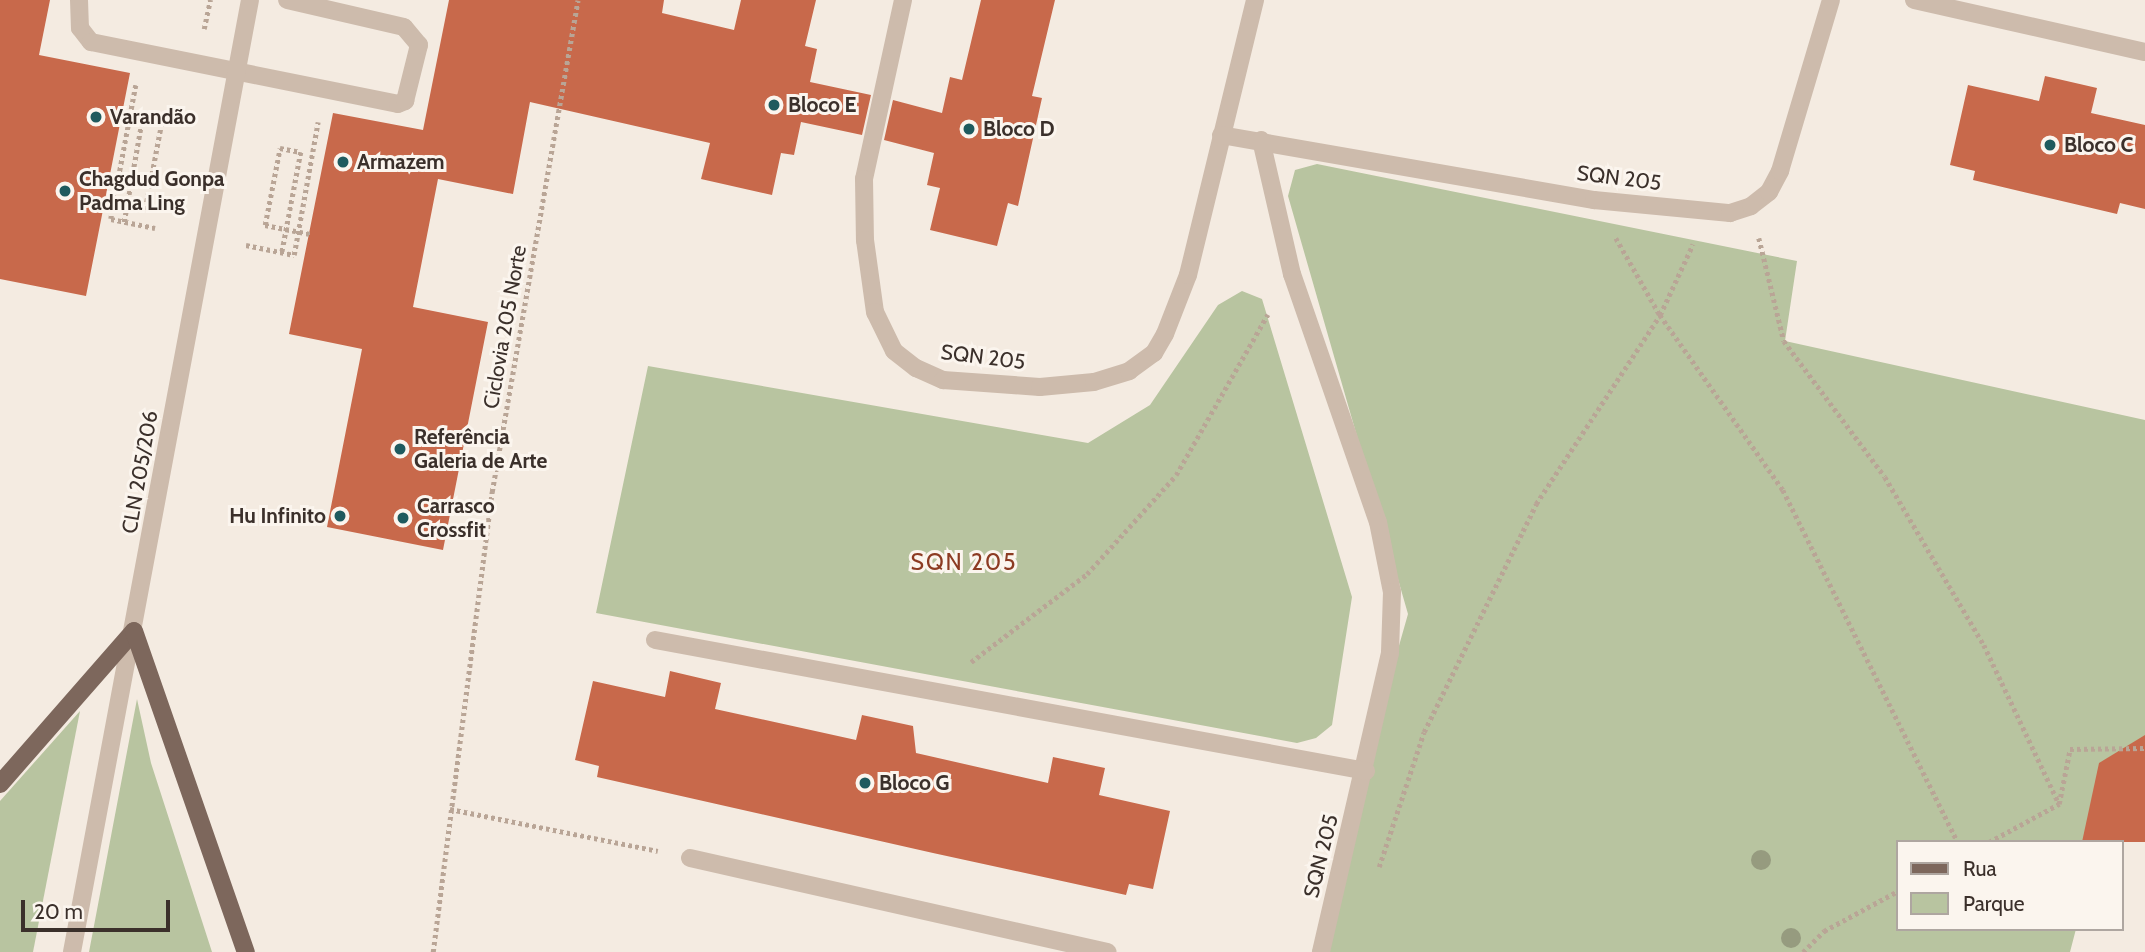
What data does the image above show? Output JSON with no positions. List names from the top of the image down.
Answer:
{
  "streets": {
    "street": ["SQN 205", "CLN 205/206"],
    "path": ["Ciclovia 205 Norte"]
  },
  "districts": ["SQN 205"],
  "places": [
    "Bloco E",
    "Varandão",
    "Bloco D",
    "Bloco C",
    "Armazem",
    "Chagdud Gonpa Padma Ling",
    "Referência Galeria de Arte",
    "Hu Infinito",
    "Carrasco Crossfit",
    "Bloco G"
  ],
  "legend": ["Rua", "Parque"],
  "scale_bar": "20 m"
}
